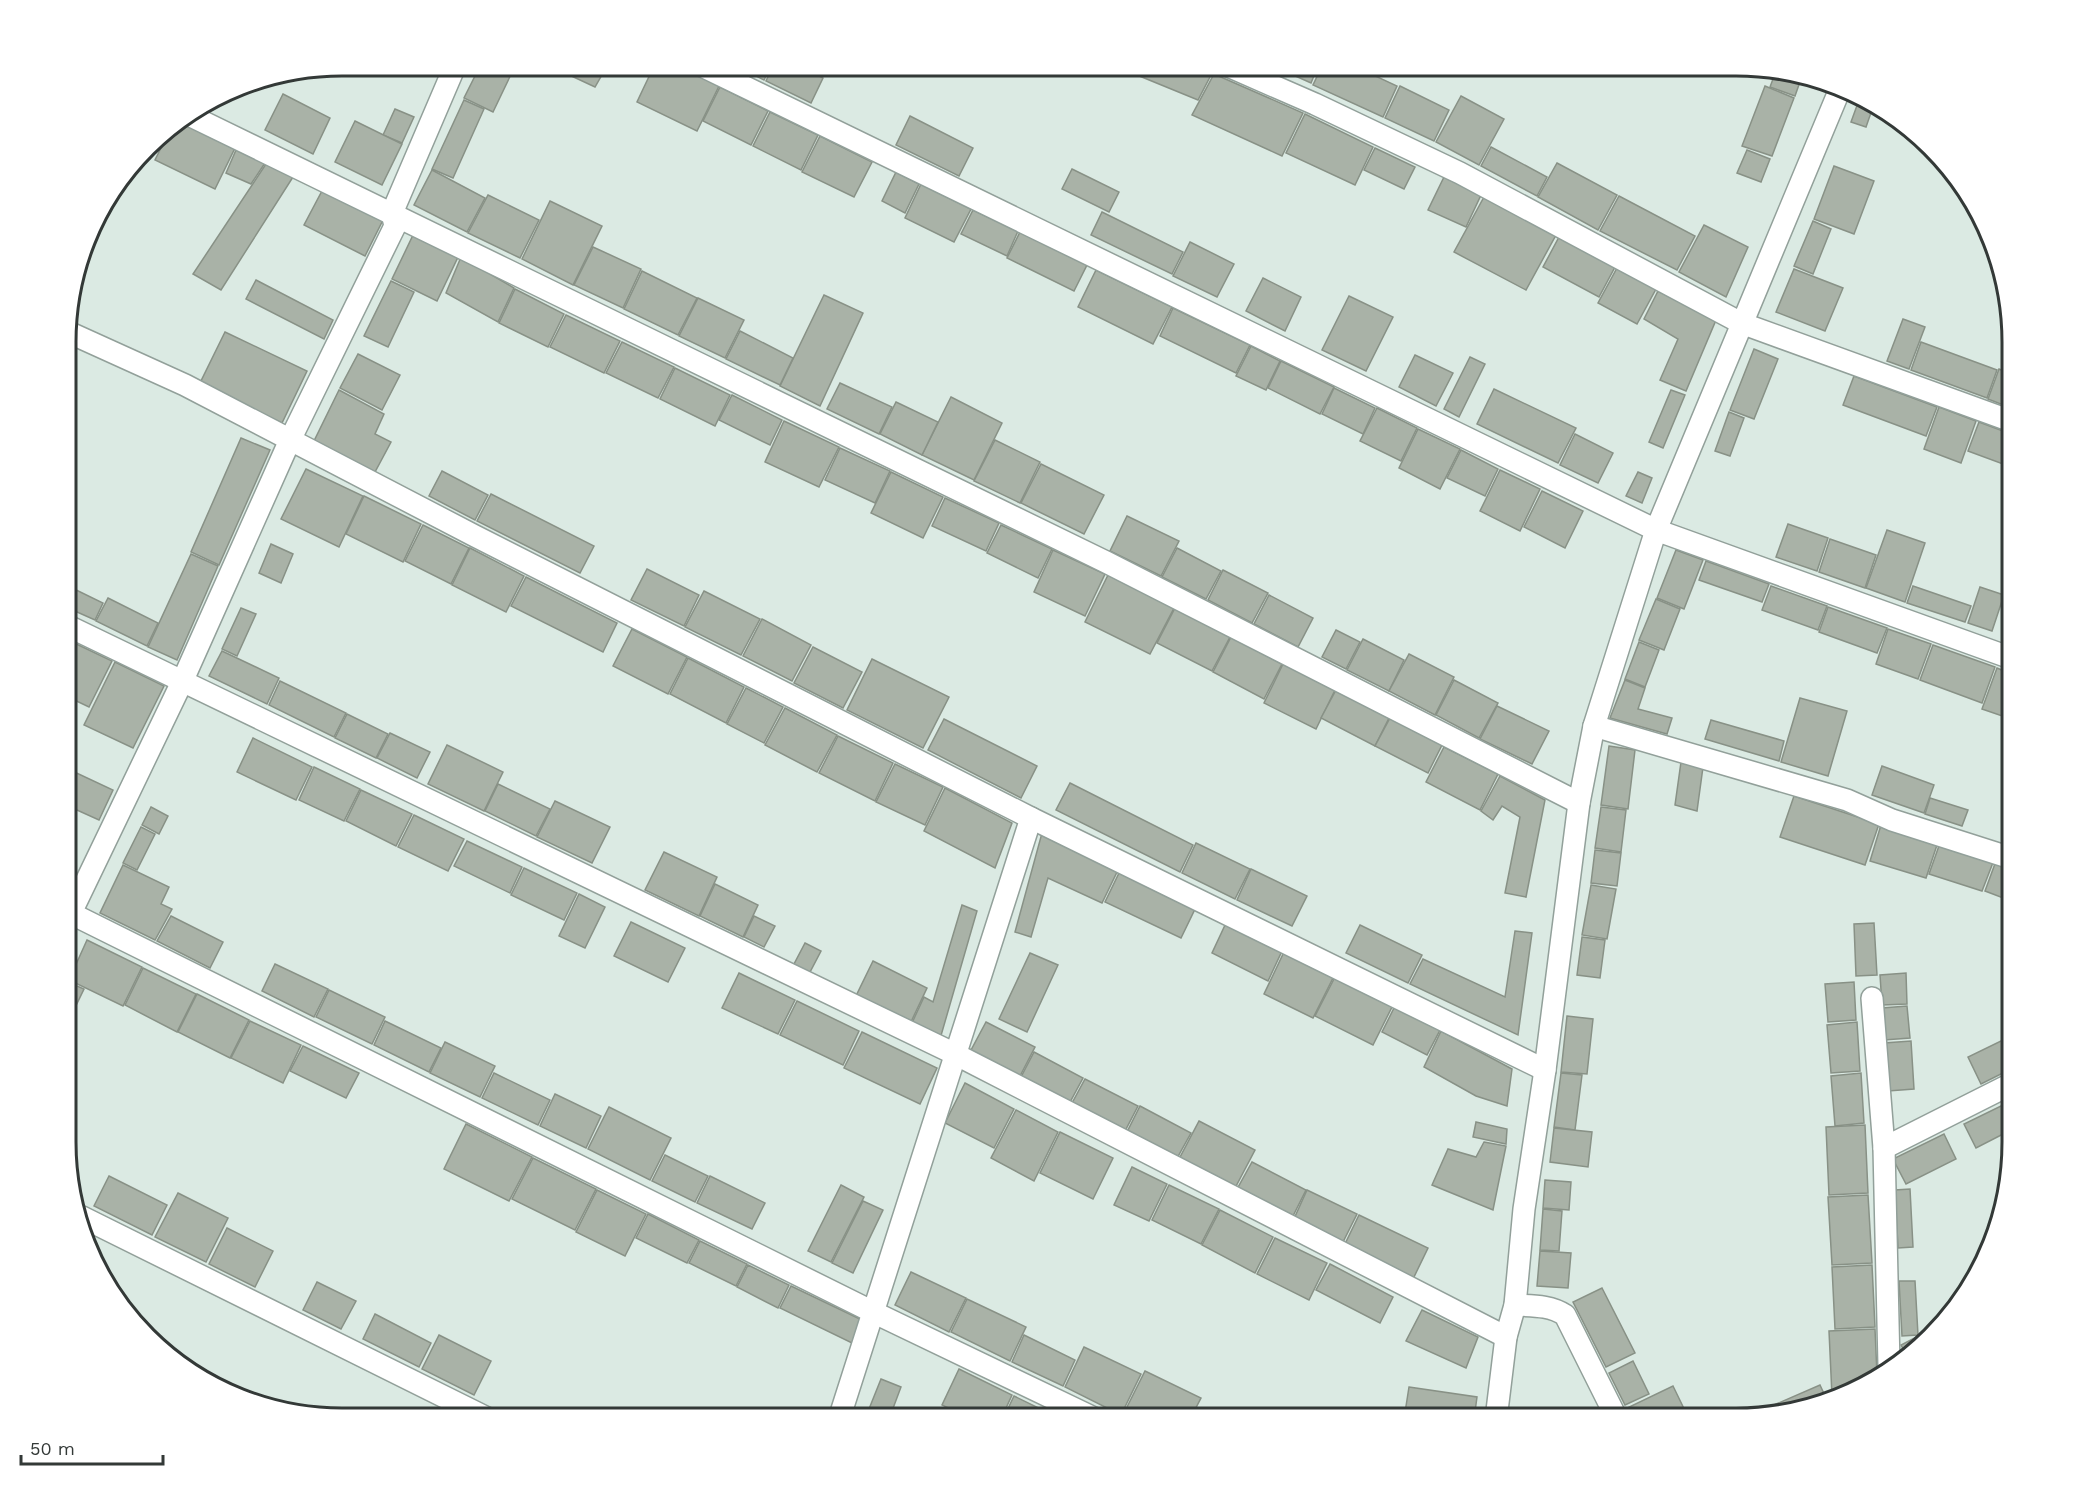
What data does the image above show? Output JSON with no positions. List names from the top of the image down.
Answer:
{
  "scale_bar": "50 m"
}
